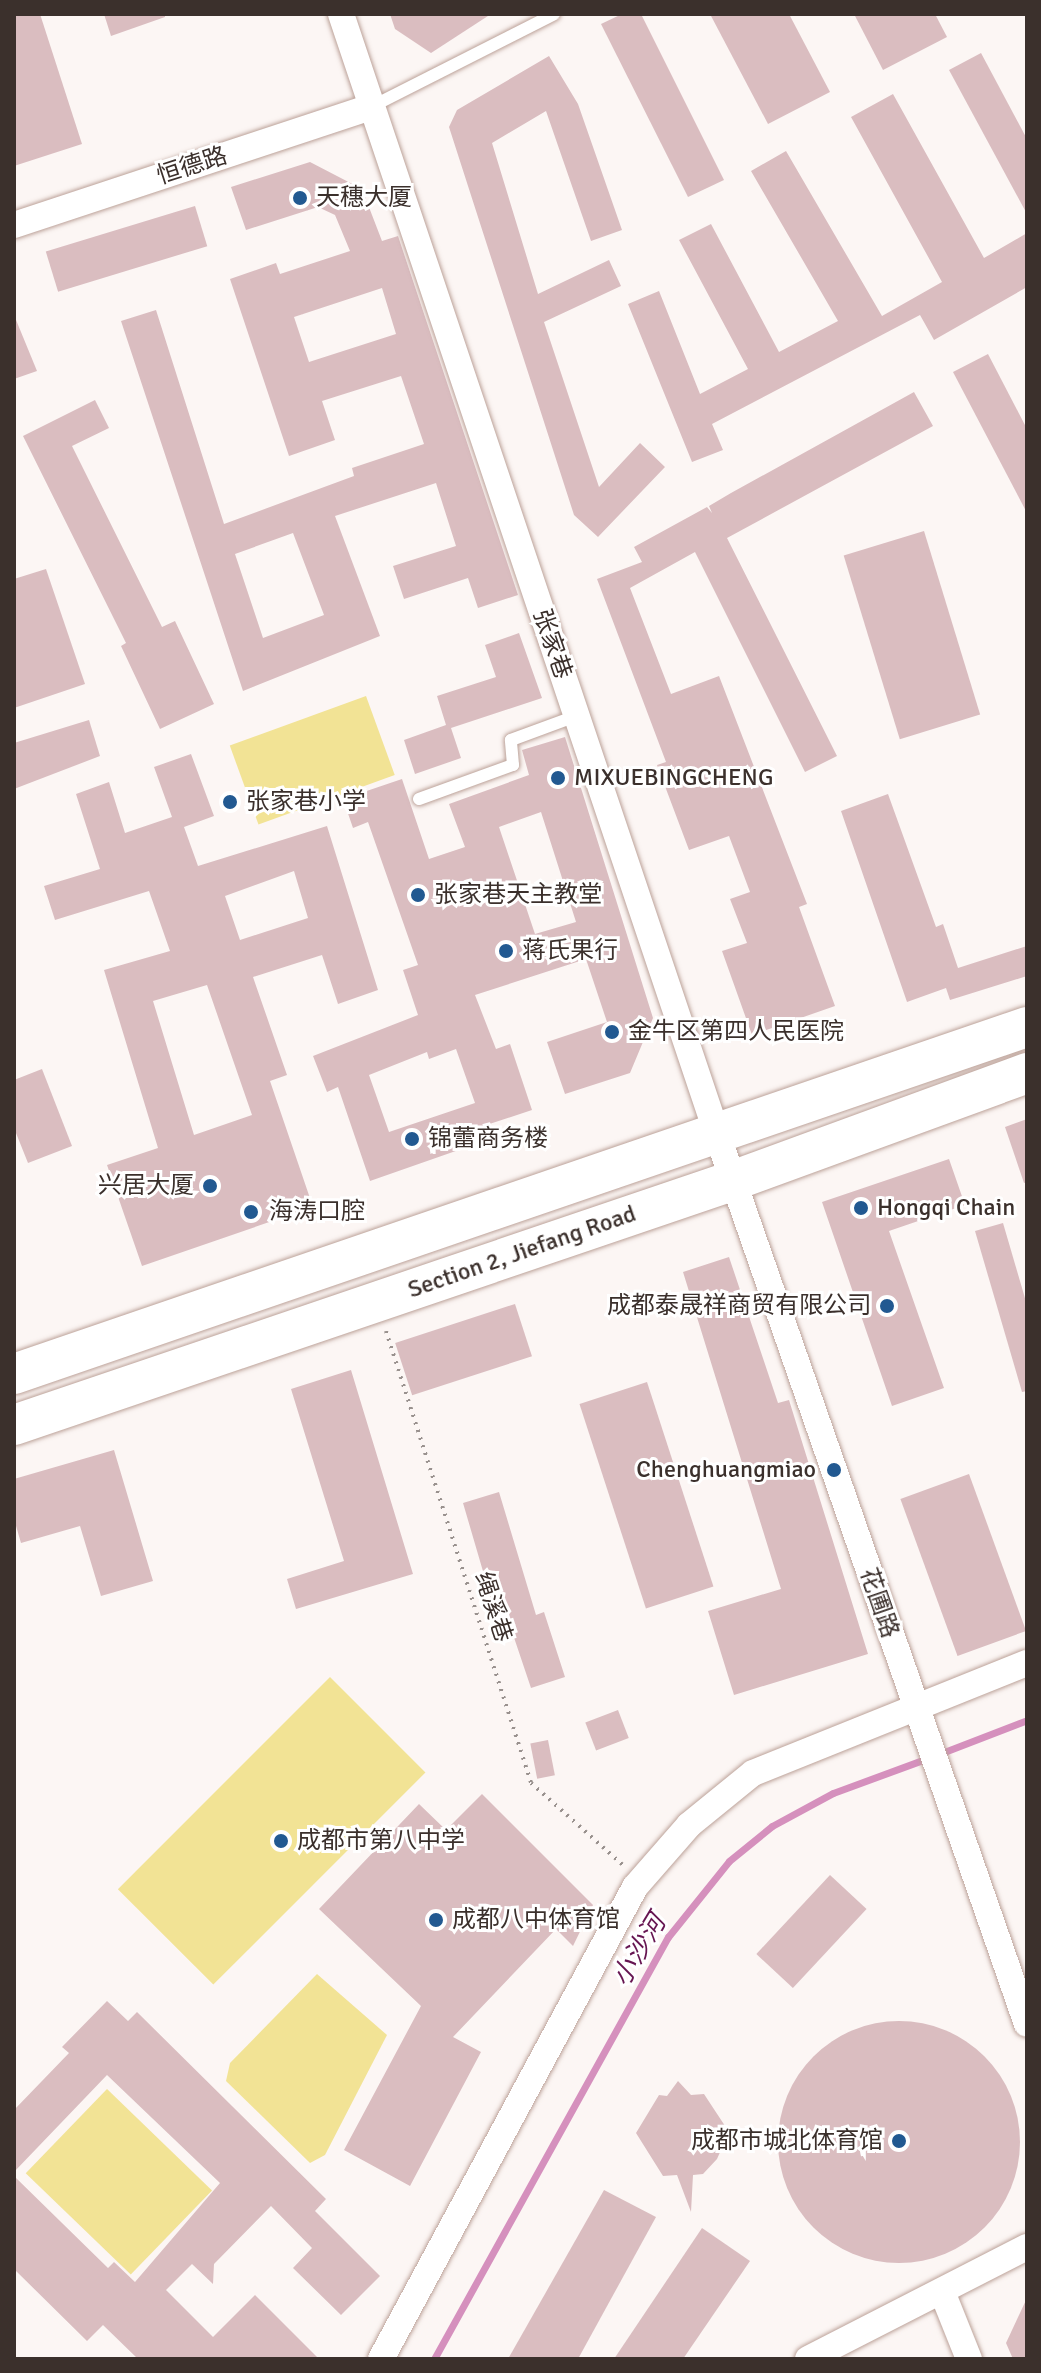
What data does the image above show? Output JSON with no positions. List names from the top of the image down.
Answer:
{
  "streets": {
    "main road": ["Section 2, Jiefang Road"],
    "street": ["恒德路", "张家巷", "花圃路"],
    "path": ["绳溪巷"]
  },
  "crossings": [
    ["恒德路", "张家巷"],
    ["张家巷", "Section 2, Jiefang Road"],
    ["张家巷", "花圃路"],
    ["Section 2, Jiefang Road", "花圃路"],
    ["Section 2, Jiefang Road", "绳溪巷"]
  ],
  "water": ["小沙河"],
  "places": [
    "天穗大厦",
    "MIXUEBINGCHENG",
    "张家巷小学",
    "张家巷天主教堂",
    "蒋氏果行",
    "金牛区第四人民医院",
    "锦蕾商务楼",
    "兴居大厦",
    "Hongqi Chain",
    "海涛口腔",
    "成都泰晟祥商贸有限公司",
    "Chenghuangmiao",
    "成都市第八中学",
    "成都八中体育馆",
    "成都市城北体育馆"
  ]
}
